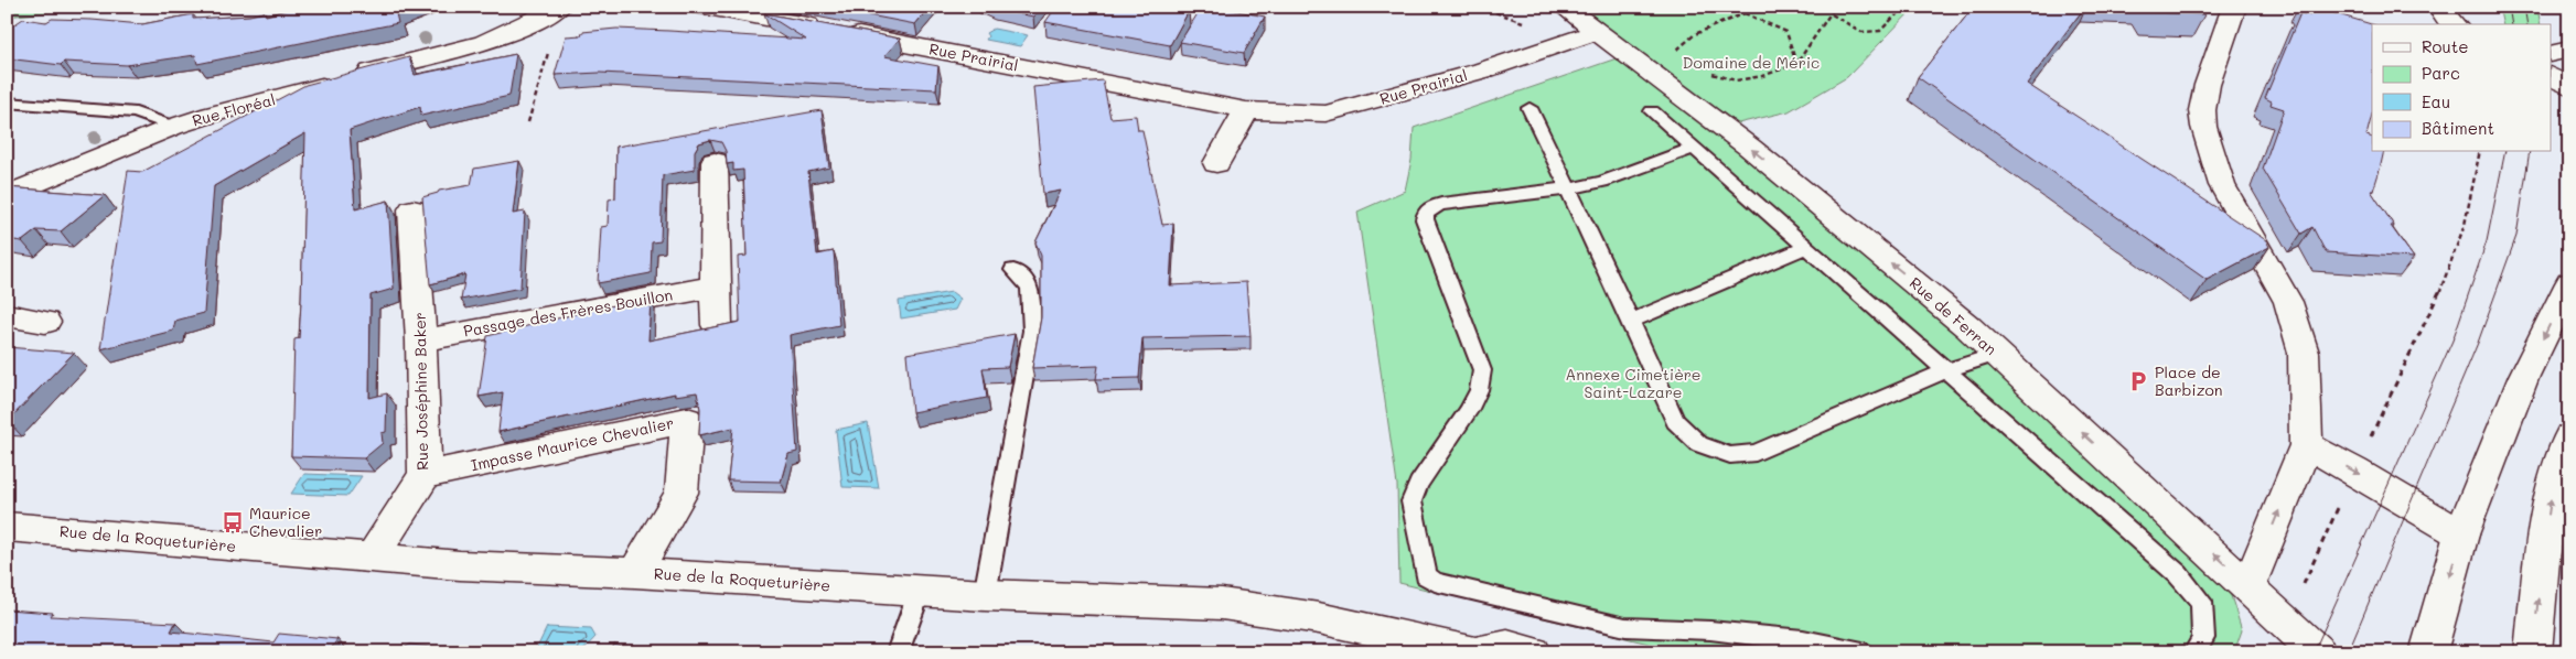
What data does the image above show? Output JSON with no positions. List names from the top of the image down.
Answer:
{
  "streets": {
    "street": [
      "Rue Prairial",
      "Rue Floréal",
      "Passage des Frères Bouillon",
      "Rue de Ferran",
      "Rue Joséphine Baker",
      "Impasse Maurice Chevalier",
      "Rue de la Roqueturière"
    ]
  },
  "crossings": [
    ["Rue Prairial", "Rue de Ferran"],
    ["Passage des Frères Bouillon", "Rue Joséphine Baker"],
    ["Rue Joséphine Baker", "Impasse Maurice Chevalier"],
    ["Rue Joséphine Baker", "Rue de la Roqueturière"],
    ["Impasse Maurice Chevalier", "Rue de la Roqueturière"]
  ],
  "one_way": ["Rue de Ferran"],
  "parks": ["Domaine de Méric", "Annexe Cimetière Saint-Lazare"],
  "places": {
    "parking": ["Place de Barbizon"],
    "bus stop": ["Maurice Chevalier"]
  },
  "legend": [
    "Route",
    "Parc",
    "Eau",
    "Bâtiment"
  ]
}
